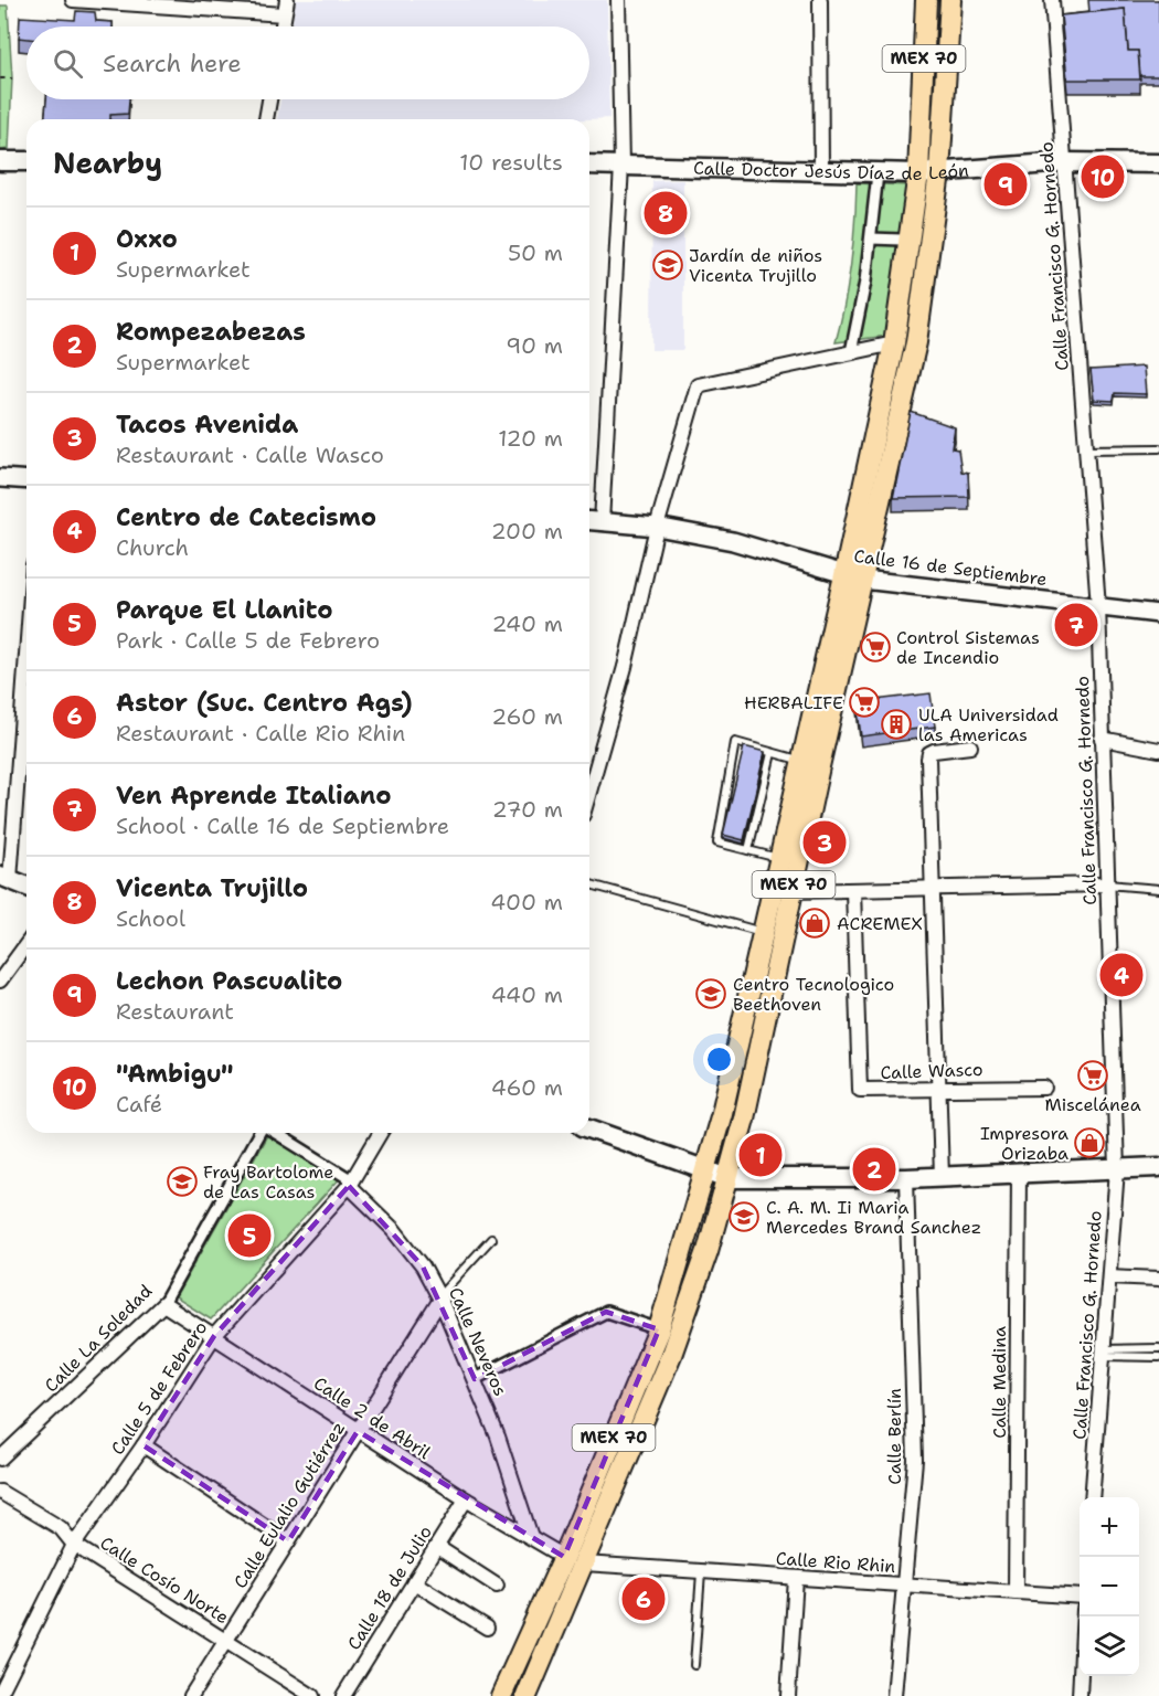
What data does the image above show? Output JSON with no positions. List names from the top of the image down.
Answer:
{
  "streets": {
    "main road": ["MEX 70", "Calle Doctor Jesús Díaz de León"],
    "street": [
      "Calle Francisco G. Hornedo",
      "Calle 16 de Septiembre",
      "Calle Wasco",
      "Calle La Soledad",
      "Calle Neveros",
      "Calle Medina",
      "Calle 5 de Febrero",
      "Calle 2 de Abril",
      "Calle Berlín",
      "Calle Eulalio Gutiérrez",
      "Calle Rio Rhin",
      "Calle Cosío Norte",
      "Calle 18 de Julio"
    ]
  },
  "crossings": [
    ["MEX 70", "Calle Doctor Jesús Díaz de León"],
    ["MEX 70", "Calle 16 de Septiembre"],
    ["MEX 70", "Calle 2 de Abril"],
    ["MEX 70", "Calle Rio Rhin"],
    ["Calle Doctor Jesús Díaz de León", "Calle Francisco G. Hornedo"],
    ["Calle Francisco G. Hornedo", "Calle 16 de Septiembre"],
    ["Calle La Soledad", "Calle 2 de Abril"],
    ["Calle Neveros", "Calle 5 de Febrero"],
    ["Calle Neveros", "Calle 2 de Abril"],
    ["Calle Neveros", "Calle Eulalio Gutiérrez"],
    ["Calle Medina", "Calle Rio Rhin"],
    ["Calle 5 de Febrero", "Calle 2 de Abril"],
    ["Calle 5 de Febrero", "Calle Cosío Norte"],
    ["Calle 2 de Abril", "Calle Eulalio Gutiérrez"],
    ["Calle 2 de Abril", "Calle 18 de Julio"],
    ["Calle Berlín", "Calle Rio Rhin"],
    ["Calle Eulalio Gutiérrez", "Calle Cosío Norte"]
  ],
  "places": {
    "school or university": [
      "Jardín de niños Vicenta Trujillo",
      "Centro Tecnologico Beethoven",
      "Fray Bartolome de Las Casas",
      "C. A. M. Ii Maria Mercedes Brand Sanchez"
    ],
    "supermarket": ["Control Sistemas de Incendio", "HERBALIFE", "Miscelánea"],
    "building": ["ULA Universidad las Americas"],
    "shop": ["ACREMEX", "Impresora Orizaba"]
  },
  "page": {
    "search": "Search here",
    "heading": ["Nearby", "10 results"],
    "pins": [
      "10",
      "9",
      "8",
      "7",
      "3",
      "4",
      "1",
      "2",
      "5",
      "6"
    ],
    "list": [
      {
        "mark": "1",
        "name": "Oxxo",
        "note": "Supermarket",
        "value": "50 m"
      },
      {
        "mark": "2",
        "name": "Rompezabezas",
        "note": "Supermarket",
        "value": "90 m"
      },
      {
        "mark": "3",
        "name": "Tacos Avenida",
        "note": "Restaurant · Calle Wasco",
        "value": "120 m"
      },
      {
        "mark": "4",
        "name": "Centro de Catecismo",
        "note": "Church",
        "value": "200 m"
      },
      {
        "mark": "5",
        "name": "Parque El Llanito",
        "note": "Park · Calle 5 de Febrero",
        "value": "240 m"
      },
      {
        "mark": "6",
        "name": "Astor (Suc. Centro Ags)",
        "note": "Restaurant · Calle Rio Rhin",
        "value": "260 m"
      },
      {
        "mark": "7",
        "name": "Ven Aprende Italiano",
        "note": "School · Calle 16 de Septiembre",
        "value": "270 m"
      },
      {
        "mark": "8",
        "name": "Vicenta Trujillo",
        "note": "School",
        "value": "400 m"
      },
      {
        "mark": "9",
        "name": "Lechon Pascualito",
        "note": "Restaurant",
        "value": "440 m"
      },
      {
        "mark": "10",
        "name": "\"Ambigu\"",
        "note": "Café",
        "value": "460 m"
      }
    ],
    "map_buttons": ["+", "−"]
  }
}
